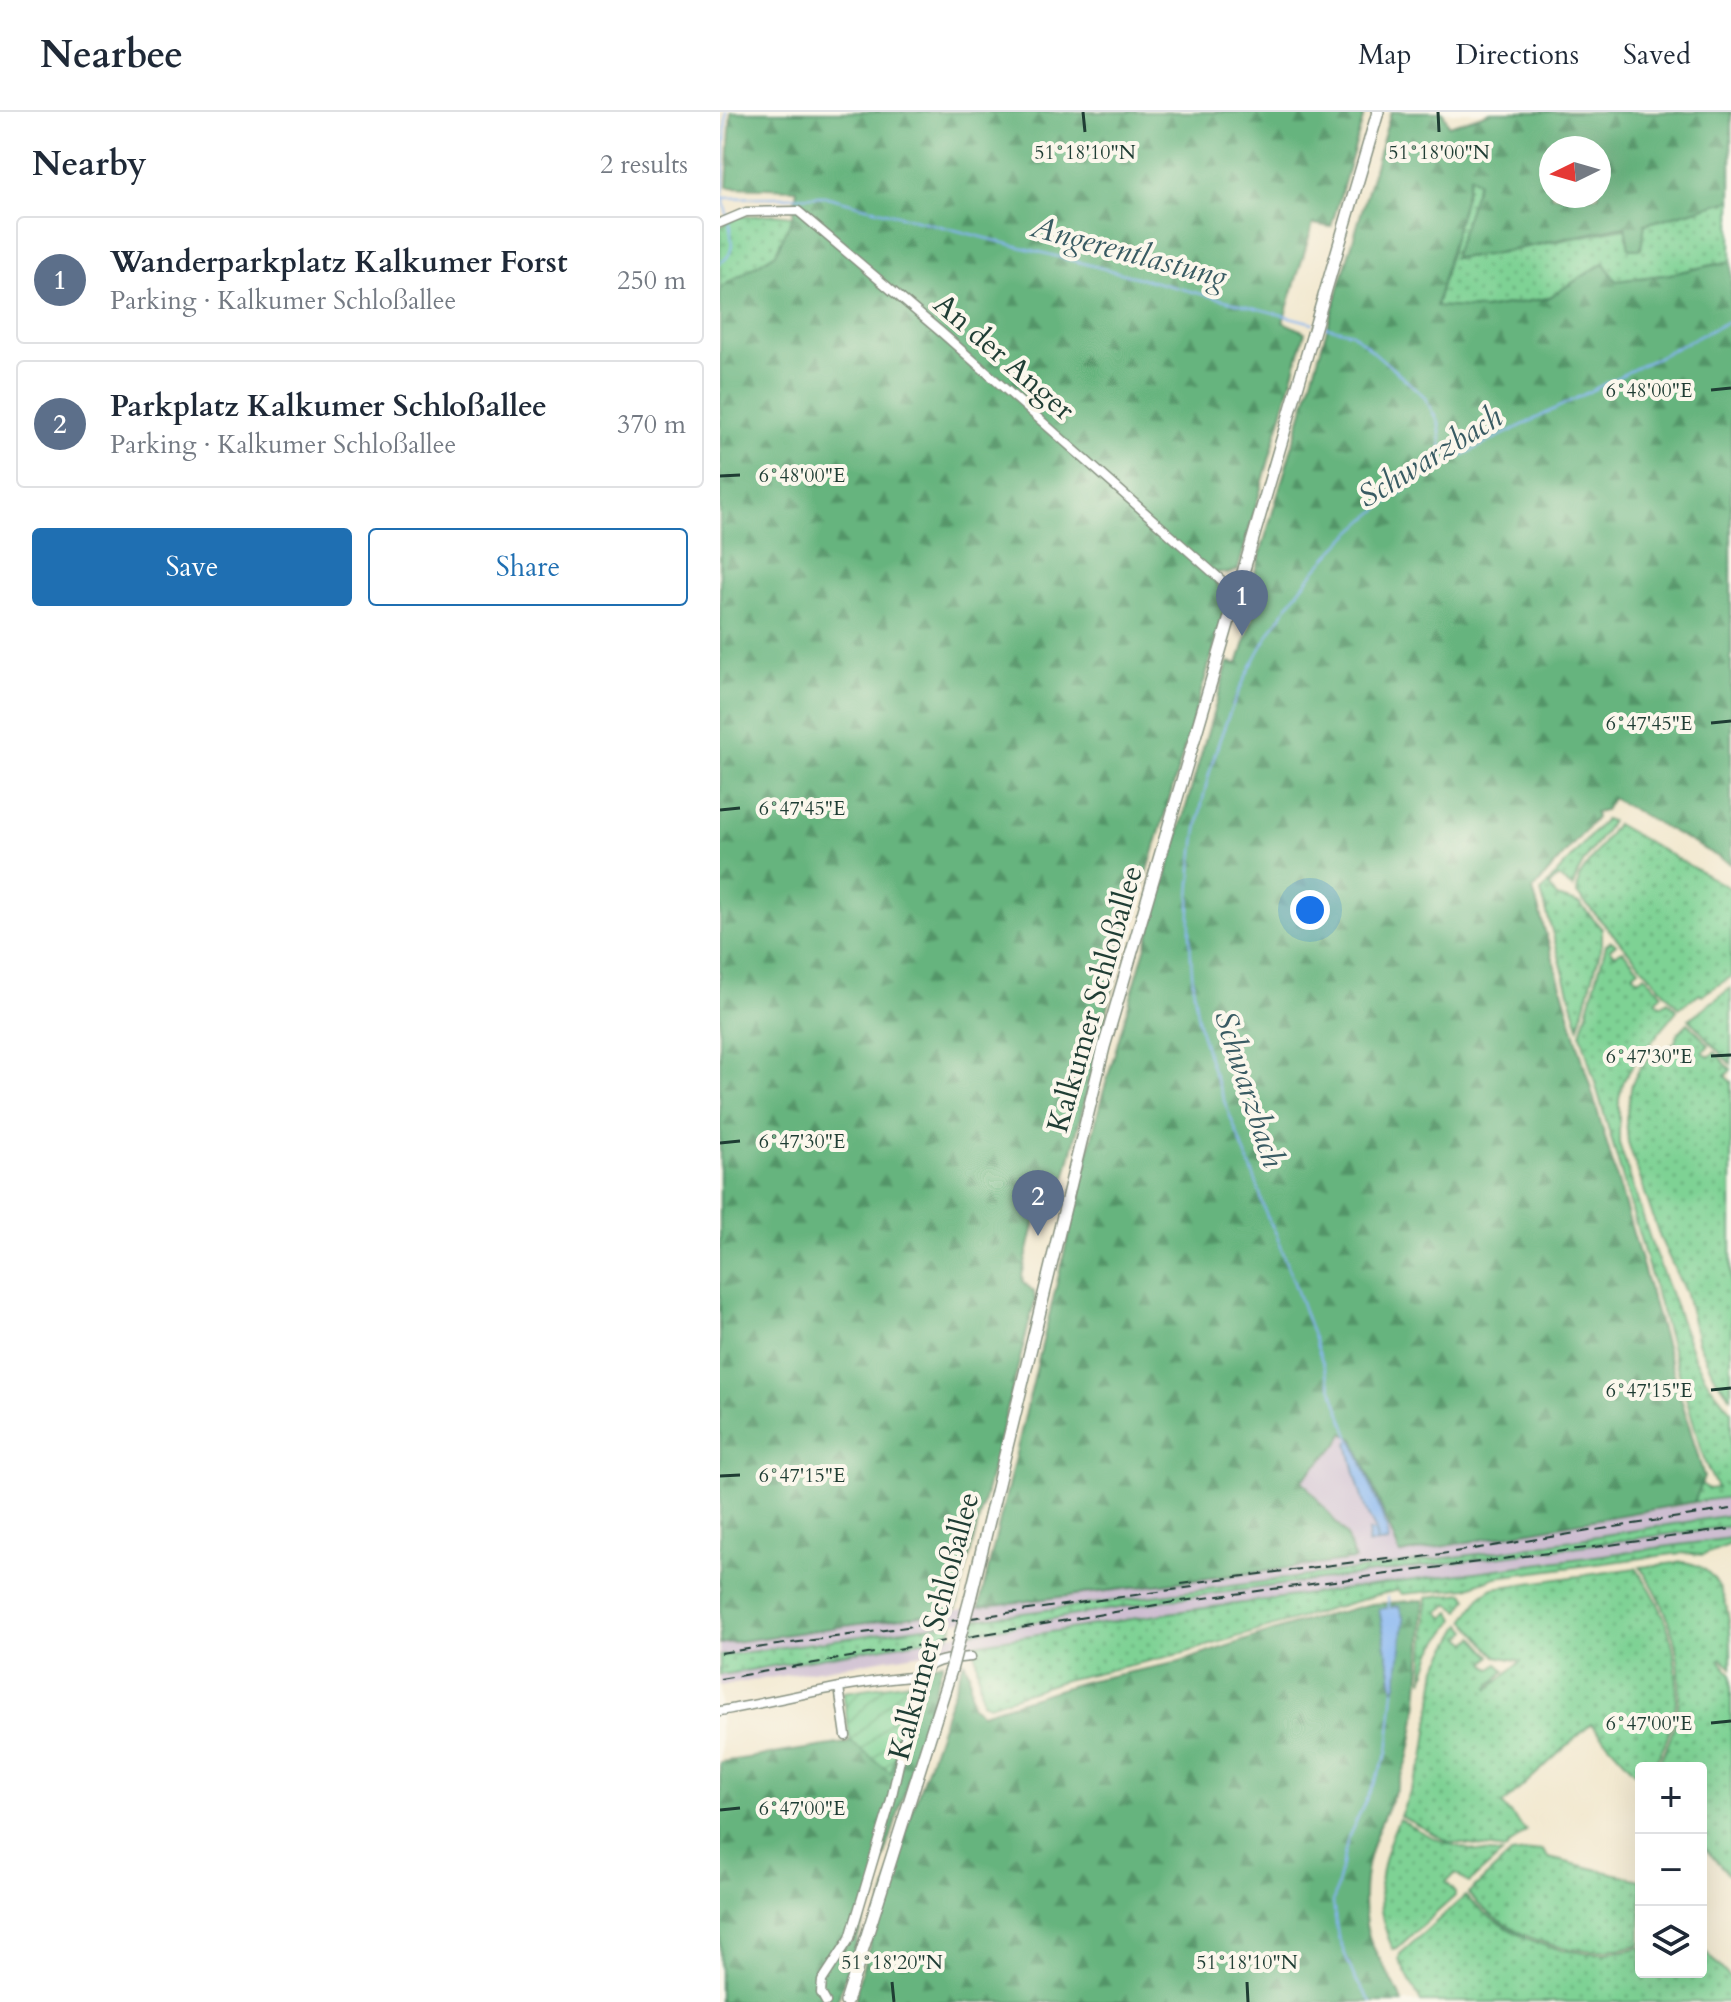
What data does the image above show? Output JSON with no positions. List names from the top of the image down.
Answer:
{
  "streets": {
    "main road": ["Kalkumer Schloßallee"],
    "street": ["An der Anger"]
  },
  "crossings": [
    ["An der Anger", "Kalkumer Schloßallee"]
  ],
  "water": ["Angerentlastung", "Schwarzbach"],
  "north": "left",
  "page": {
    "header": "Nearbee",
    "nav": ["Map", "Directions", "Saved"],
    "heading": ["Nearby", "2 results"],
    "list": [
      {
        "mark": "1",
        "name": "Wanderparkplatz Kalkumer Forst",
        "note": "Parking · Kalkumer Schloßallee",
        "value": "250 m"
      },
      {
        "mark": "2",
        "name": "Parkplatz Kalkumer Schloßallee",
        "note": "Parking · Kalkumer Schloßallee",
        "value": "370 m"
      }
    ],
    "buttons": ["Save", "Share"],
    "pins": ["1", "2"],
    "map_buttons": ["+", "−"]
  },
  "coordinates": [
    "51°18'10\"N",
    "51°18'00\"N",
    "6°48'00\"E",
    "6°47'45\"E",
    "6°47'30\"E",
    "6°47'15\"E",
    "6°47'00\"E",
    "51°18'20\"N"
  ]
}
